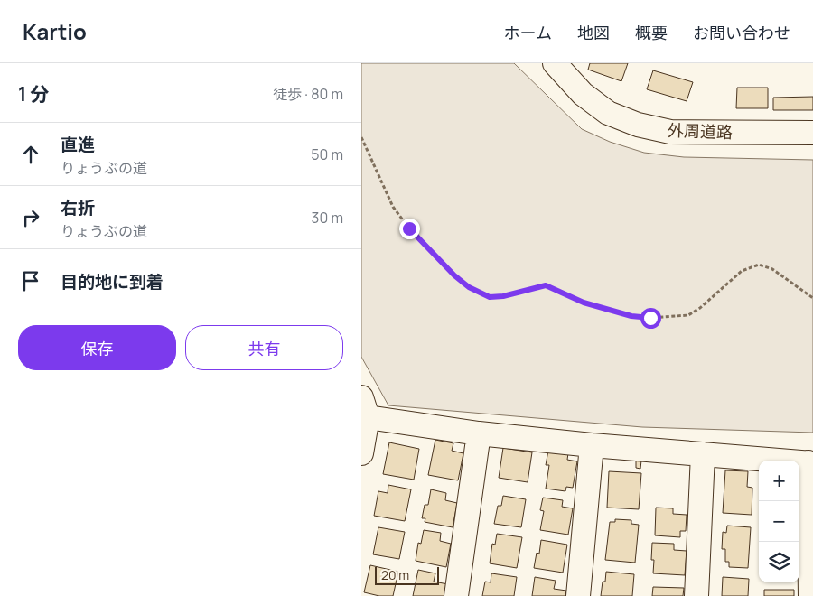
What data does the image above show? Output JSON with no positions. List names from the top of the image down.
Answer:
{
  "streets": {
    "street": ["外周道路"]
  },
  "scale_bar": "20 m",
  "page": {
    "header": "Kartio",
    "nav": [
      "ホーム",
      "地図",
      "概要",
      "お問い合わせ"
    ],
    "heading": ["1 分", "徒歩 · 80 m"],
    "list": [
      ["直進", "りょうぶの道", "50 m"],
      ["右折", "りょうぶの道", "30 m"],
      "目的地に到着"
    ],
    "buttons": ["保存", "共有"],
    "map_buttons": ["+", "−"],
    "scale": "20 m"
  }
}
